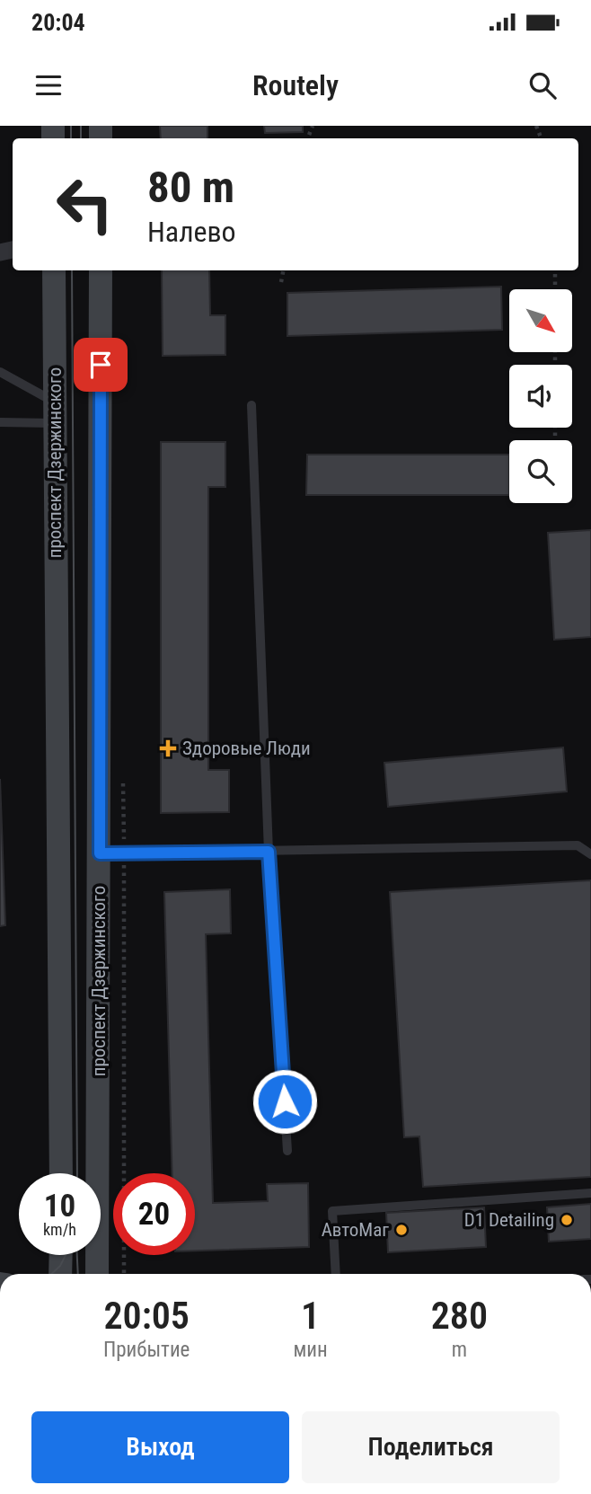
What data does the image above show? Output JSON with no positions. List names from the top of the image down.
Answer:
{
  "streets": {
    "main road": ["проспект Дзержинского"]
  },
  "places": {
    "health": ["Здоровые Люди"],
    "other": ["D1 Detailing", "АвтоМаг"]
  },
  "north": "bottom right",
  "page": {
    "status": "20:04",
    "header": "Routely",
    "turn": ["80 m", "Налево"],
    "speed": "10 km/h",
    "limit": "20",
    "eta": [
      "20:05",
      "Прибытие",
      "1",
      "мин",
      "280",
      "m"
    ],
    "buttons": ["Выход", "Поделиться"]
  }
}
